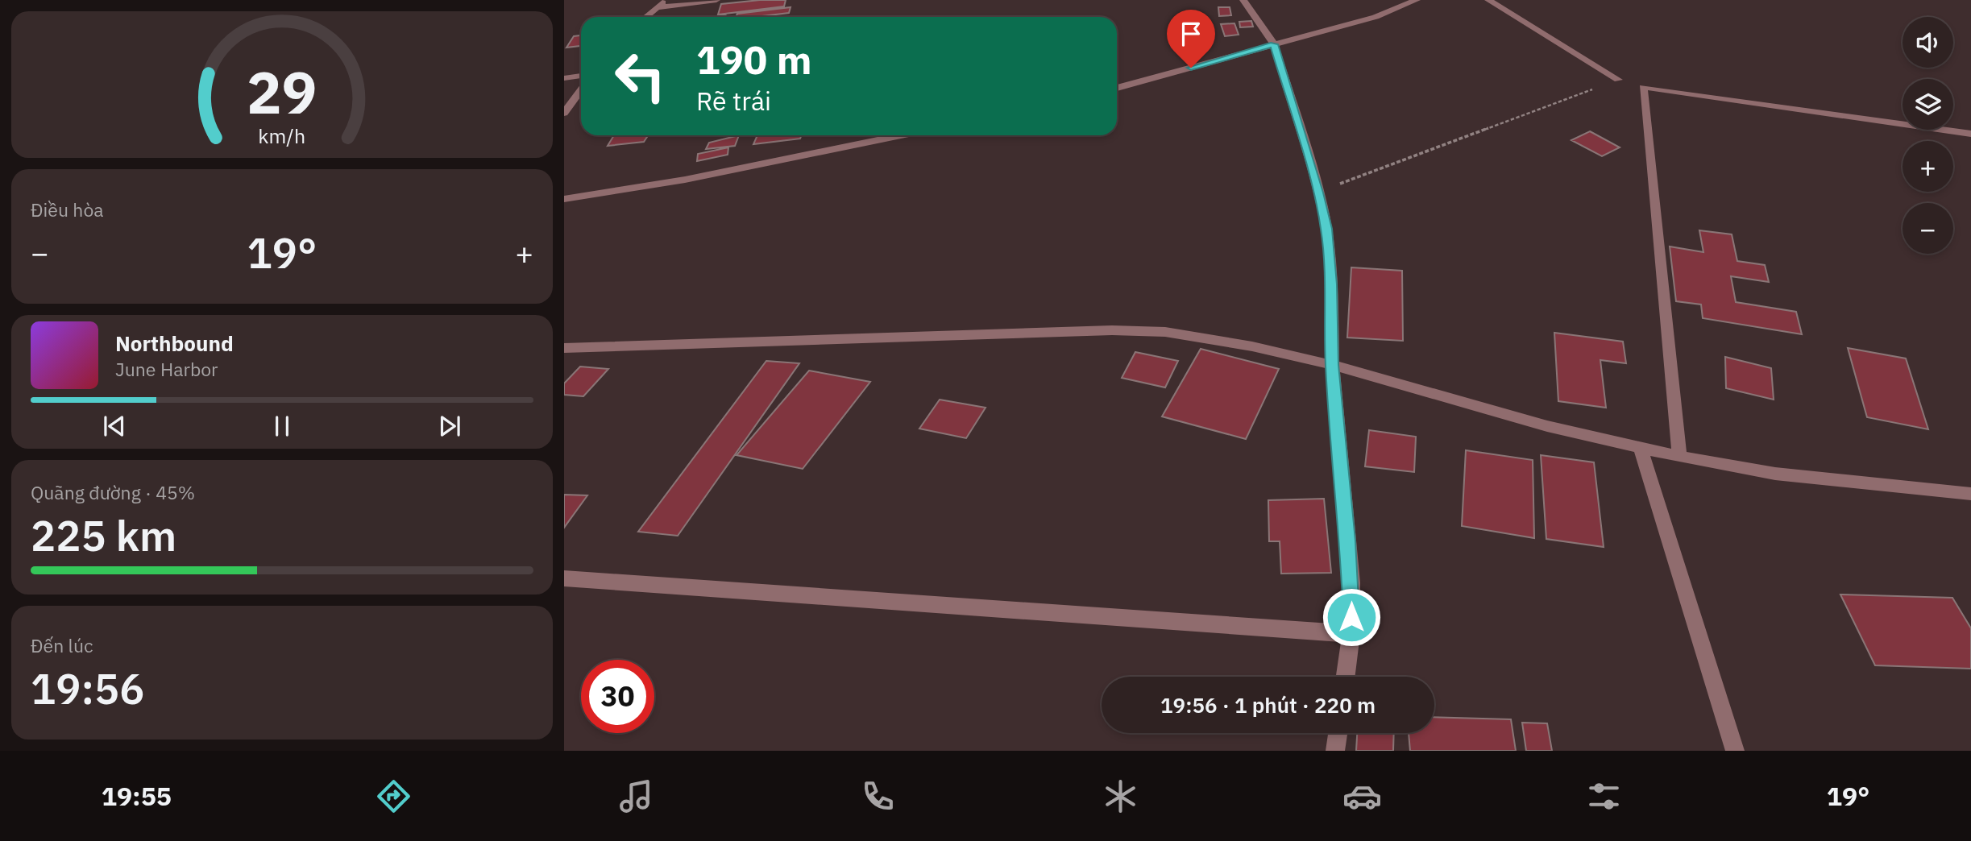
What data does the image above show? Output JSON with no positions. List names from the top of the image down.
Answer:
{
  "page": {
    "map_buttons": ["+", "−"],
    "turn": ["190 m", "Rẽ trái"],
    "tile": [
      "Điều hòa",
      ["Quãng đường · 45%", "225 km"],
      ["Đến lúc", "19:56"]
    ],
    "heat": ["−", "19°", "+"],
    "song": ["Northbound", "June Harbor"],
    "limit": "30",
    "trip": "19:56 · 1 phút · 220 m",
    "tabs": ["19:55", "19°"],
    "gauge": ["29", "km/h"]
  }
}
